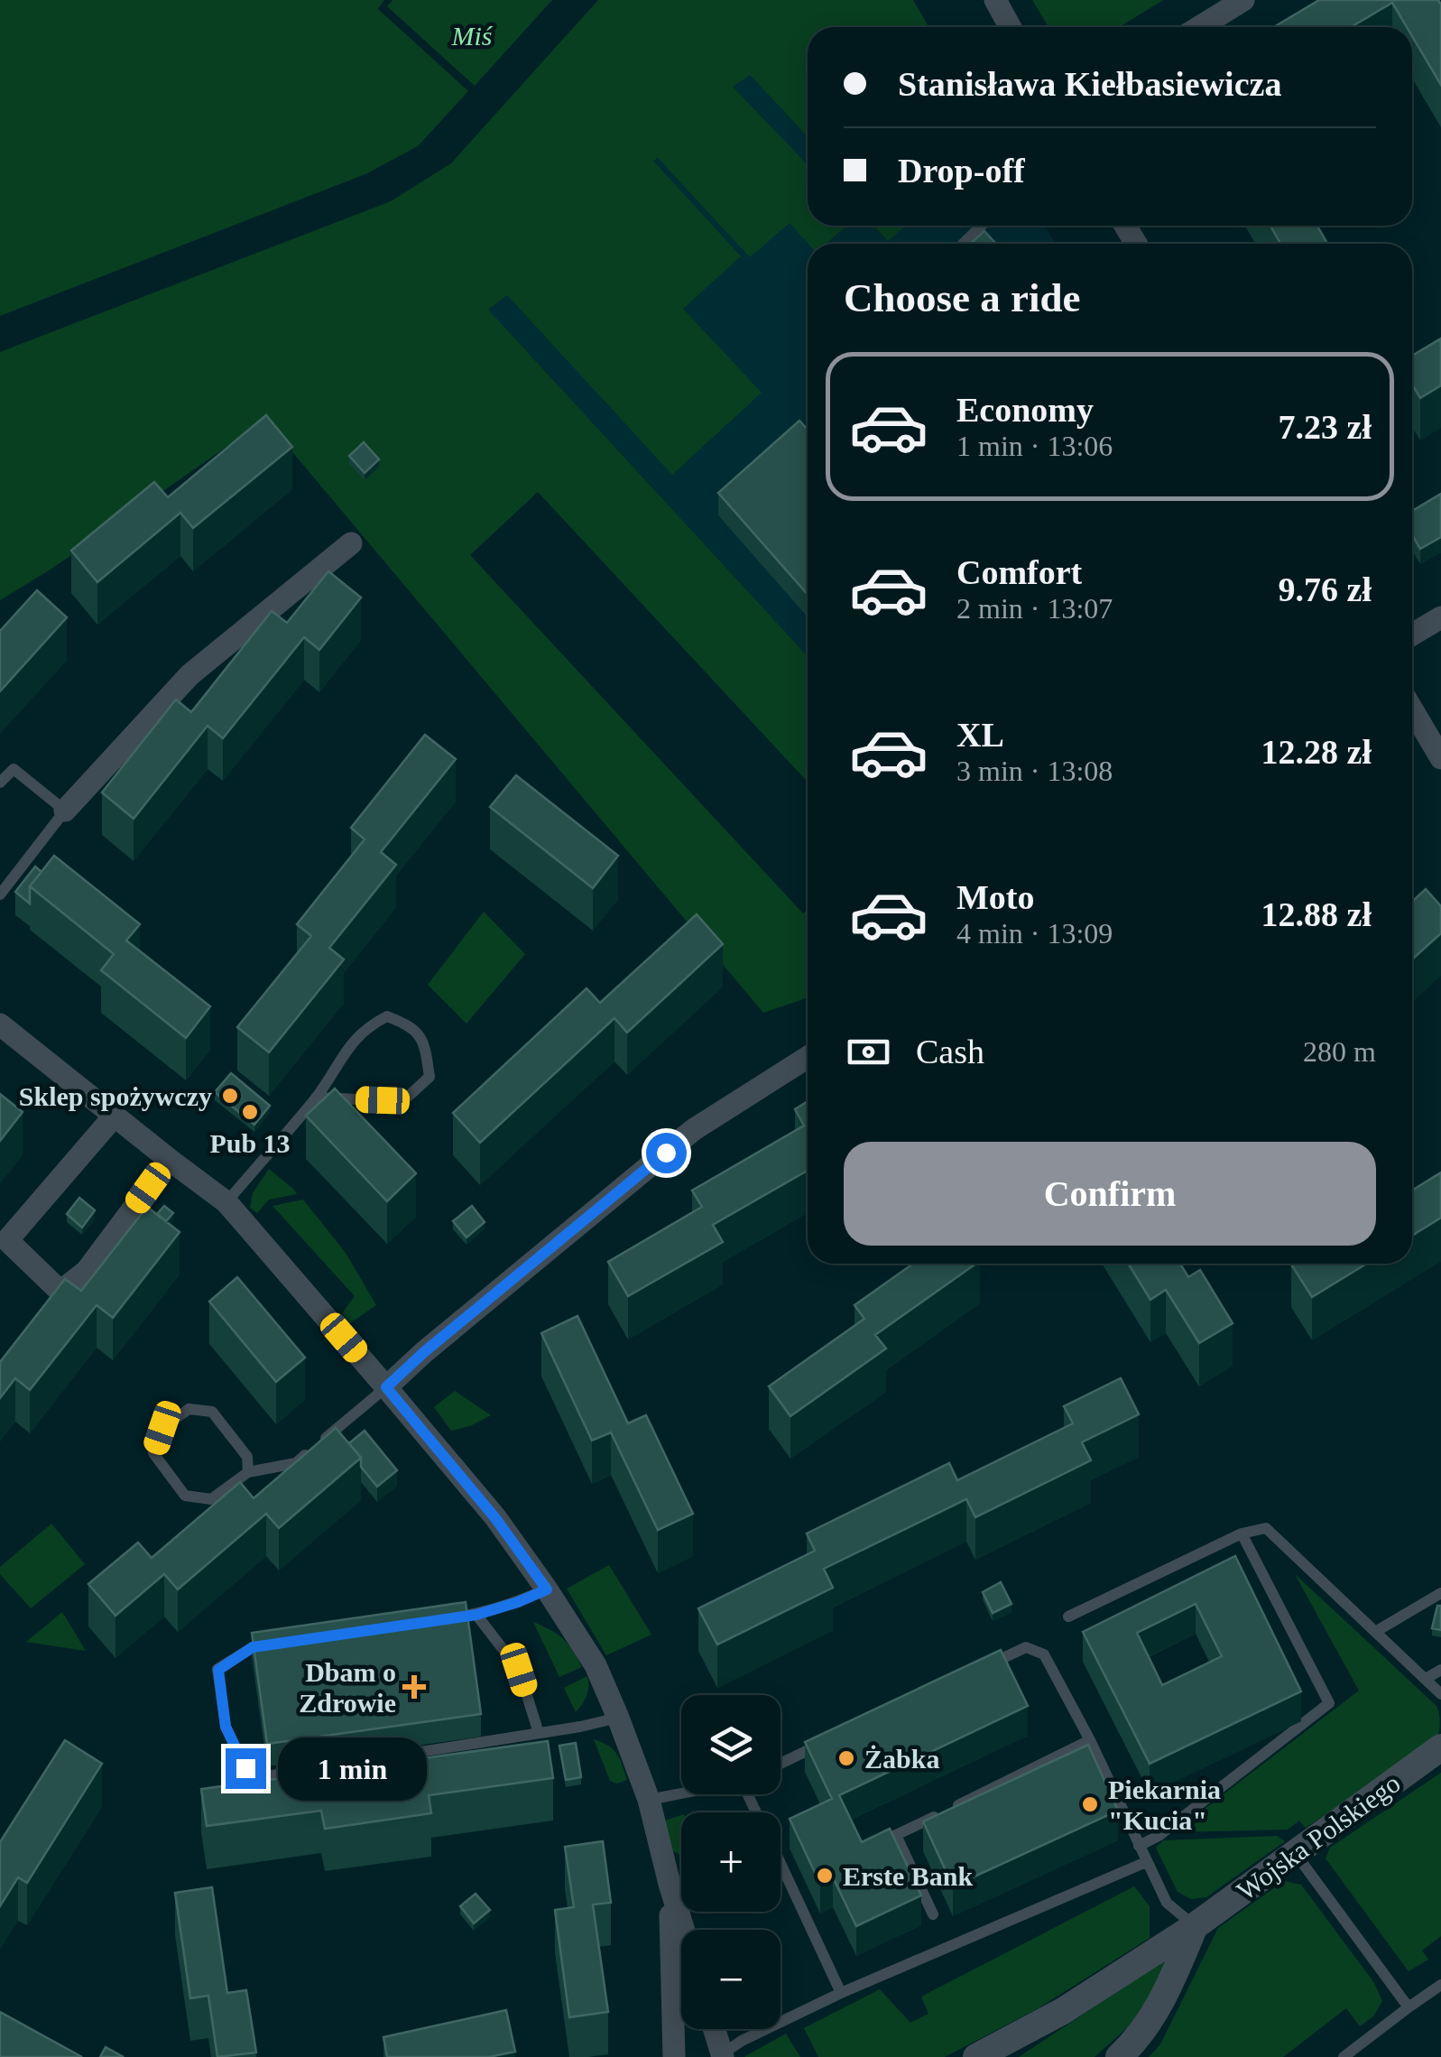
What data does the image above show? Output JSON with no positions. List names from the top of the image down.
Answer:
{
  "streets": {
    "street": ["Wojska Polskiego"]
  },
  "parks": ["Miś"],
  "places": {
    "other": [
      "Sklep spożywczy",
      "Pub 13",
      "Żabka",
      "Piekarnia \"Kucia\"",
      "Erste Bank"
    ],
    "health": ["Dbam o Zdrowie"]
  },
  "page": {
    "banner": ["Stanisława Kiełbasiewicza", "Drop-off"],
    "heading": "Choose a ride",
    "list": [
      {
        "name": "Economy",
        "note": "1 min · 13:06",
        "value": "7.23 zł"
      },
      {
        "name": "Comfort",
        "note": "2 min · 13:07",
        "value": "9.76 zł"
      },
      {
        "name": "XL",
        "note": "3 min · 13:08",
        "value": "12.28 zł"
      },
      {
        "name": "Moto",
        "note": "4 min · 13:09",
        "value": "12.88 zł"
      }
    ],
    "pay": ["Cash", "280 m"],
    "buttons": "Confirm",
    "map_buttons": ["+", "−"],
    "bubble": "1 min"
  }
}
